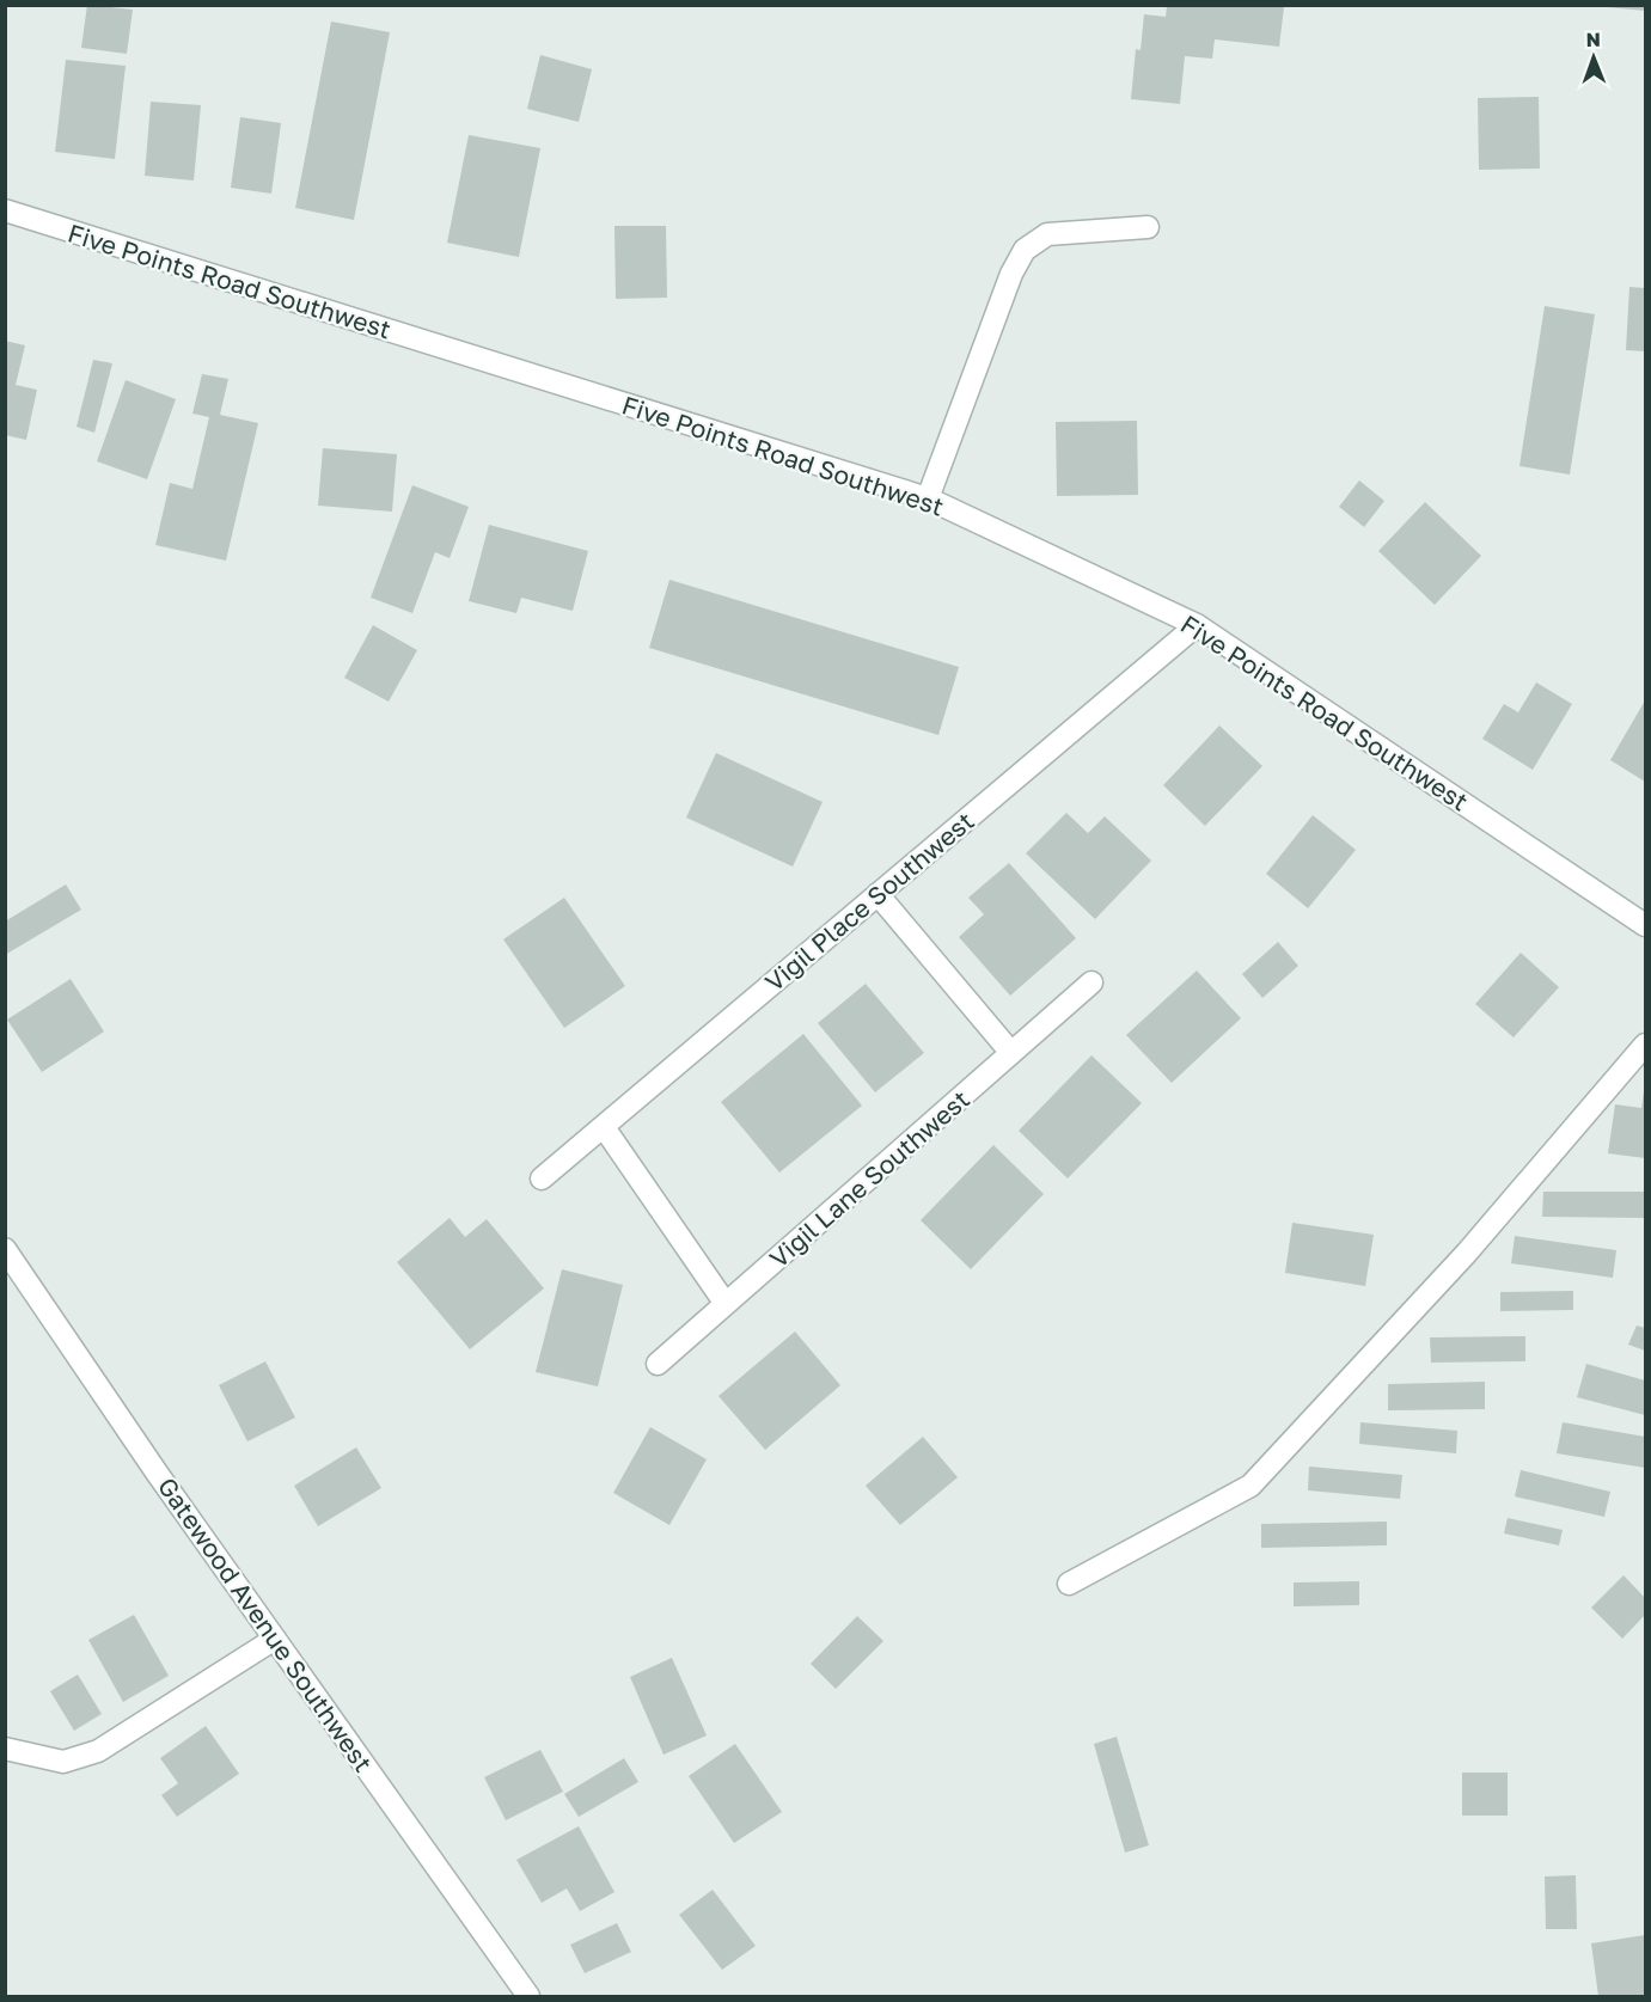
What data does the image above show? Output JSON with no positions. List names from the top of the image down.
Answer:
{
  "streets": {
    "street": [
      "Five Points Road Southwest",
      "Vigil Place Southwest",
      "Vigil Lane Southwest",
      "Gatewood Avenue Southwest"
    ]
  },
  "crossings": [
    ["Five Points Road Southwest", "Vigil Place Southwest"]
  ],
  "north": "top"
}
